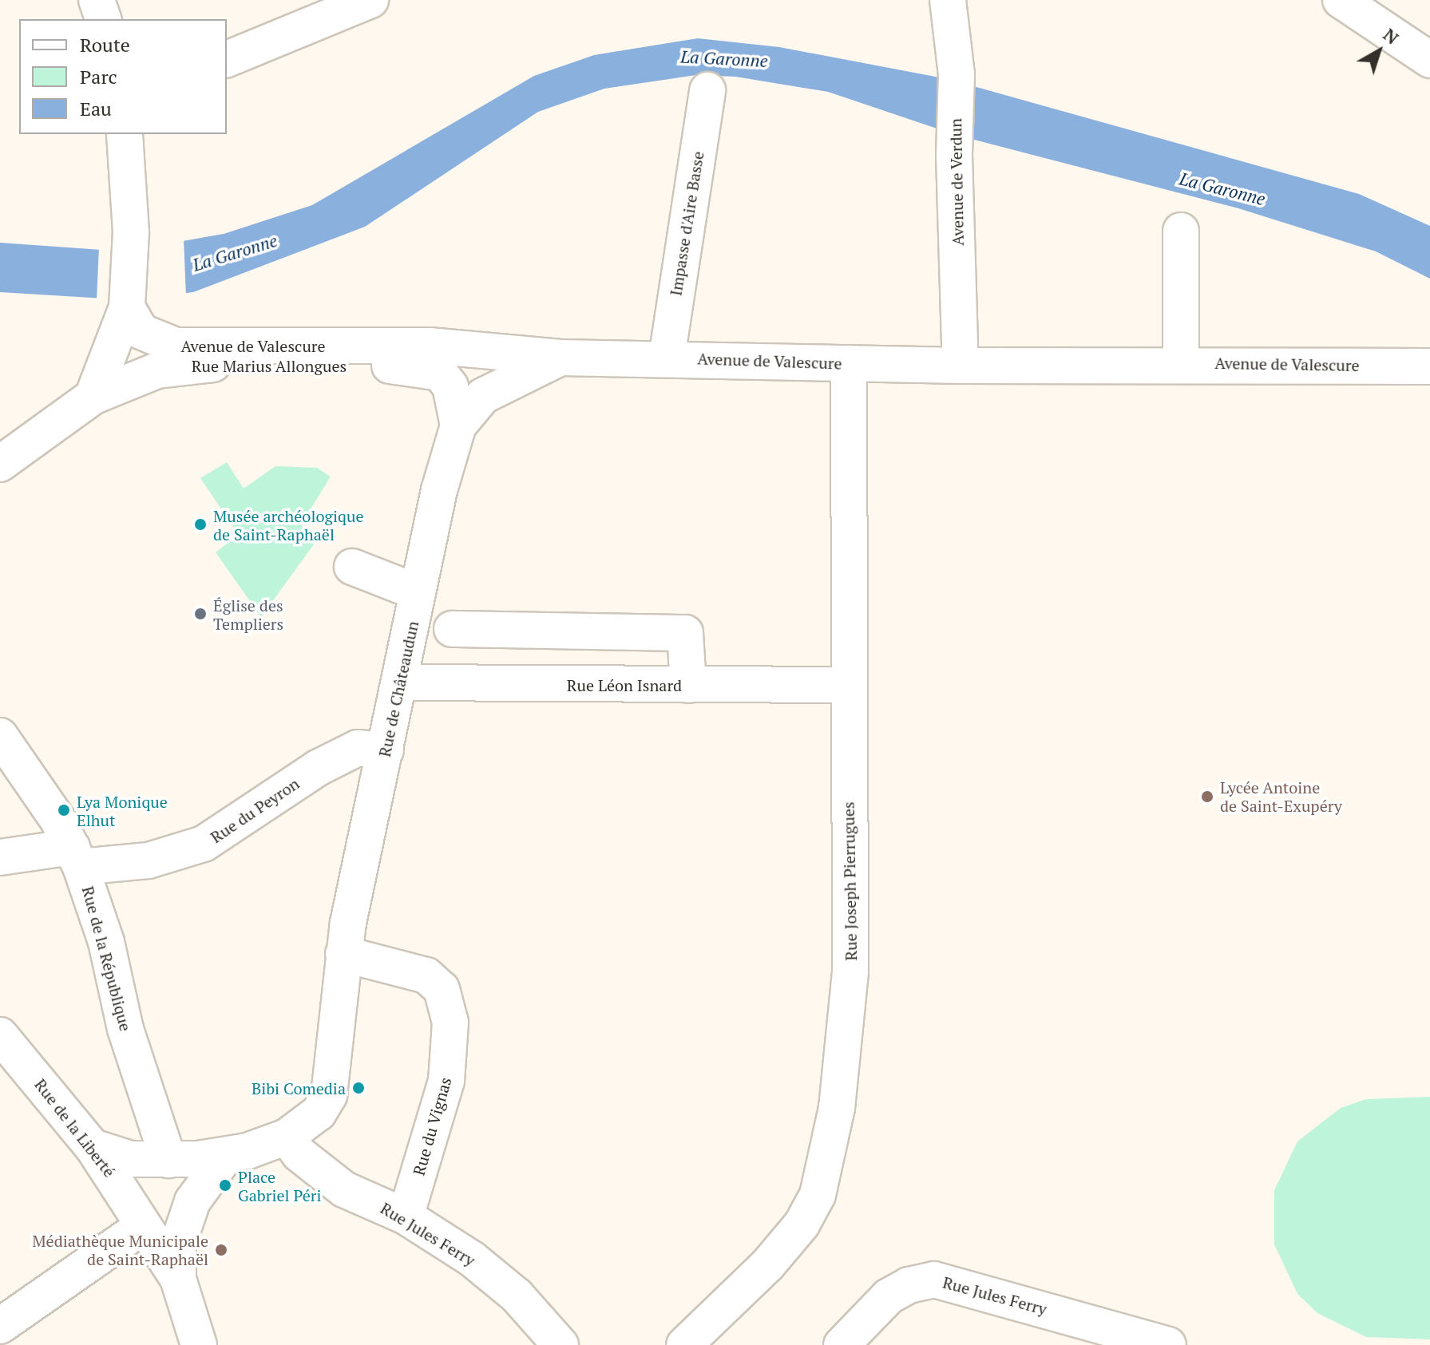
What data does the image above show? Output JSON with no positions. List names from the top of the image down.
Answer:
{
  "streets": {
    "street": [
      "Avenue de Verdun",
      "Impasse d'Aire Basse",
      "Avenue de Valescure",
      "Rue Marius Allongues",
      "Rue Léon Isnard",
      "Rue de Châteaudun",
      "Rue du Peyron",
      "Rue Joseph Pierrugues",
      "Rue de la République",
      "Rue du Vignas",
      "Rue de la Liberté",
      "Rue Jules Ferry"
    ]
  },
  "crossings": [
    ["Avenue de Verdun", "Avenue de Valescure"],
    ["Impasse d'Aire Basse", "Avenue de Valescure"],
    ["Avenue de Valescure", "Rue Marius Allongues"],
    ["Avenue de Valescure", "Rue de Châteaudun"],
    ["Avenue de Valescure", "Rue Joseph Pierrugues"],
    ["Rue Marius Allongues", "Rue de Châteaudun"],
    ["Rue Léon Isnard", "Rue de Châteaudun"],
    ["Rue Léon Isnard", "Rue Joseph Pierrugues"],
    ["Rue de Châteaudun", "Rue du Peyron"],
    ["Rue de Châteaudun", "Rue du Vignas"],
    ["Rue de Châteaudun", "Rue Jules Ferry"],
    ["Rue du Peyron", "Rue de la République"],
    ["Rue du Vignas", "Rue Jules Ferry"]
  ],
  "water": ["La Garonne"],
  "places": [
    "Musée archéologique de Saint-Raphaël",
    "Église des Templiers",
    "Lycée Antoine de Saint-Exupéry",
    "Lya Monique Elhut",
    "Bibi Comedia",
    "Place Gabriel Péri",
    "Médiathèque Municipale de Saint-Raphaël"
  ],
  "legend": ["Route", "Parc", "Eau"],
  "north": "top right"
}
